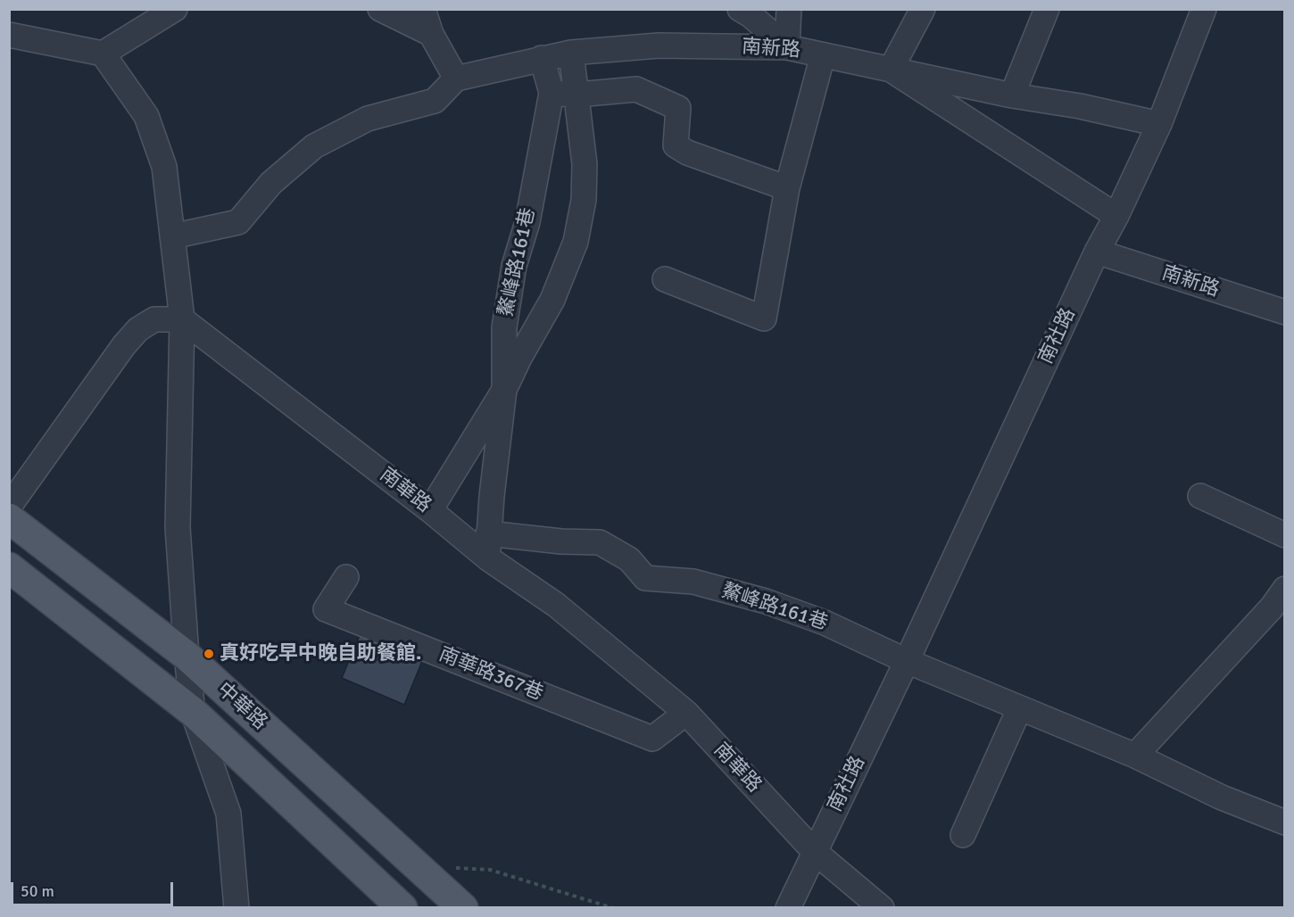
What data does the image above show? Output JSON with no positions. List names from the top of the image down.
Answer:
{
  "streets": {
    "main road": ["中華路"],
    "street": [
      "南新路",
      "鰲峰路161巷",
      "南社路",
      "南華路",
      "南華路367巷"
    ]
  },
  "crossings": [
    ["南新路", "鰲峰路161巷"],
    ["南新路", "南社路"],
    ["鰲峰路161巷", "南社路"],
    ["鰲峰路161巷", "南華路"],
    ["南社路", "南華路"],
    ["南華路", "南華路367巷"]
  ],
  "places": ["真好吃早中晚自助餐館."],
  "scale_bar": "50 m"
}
